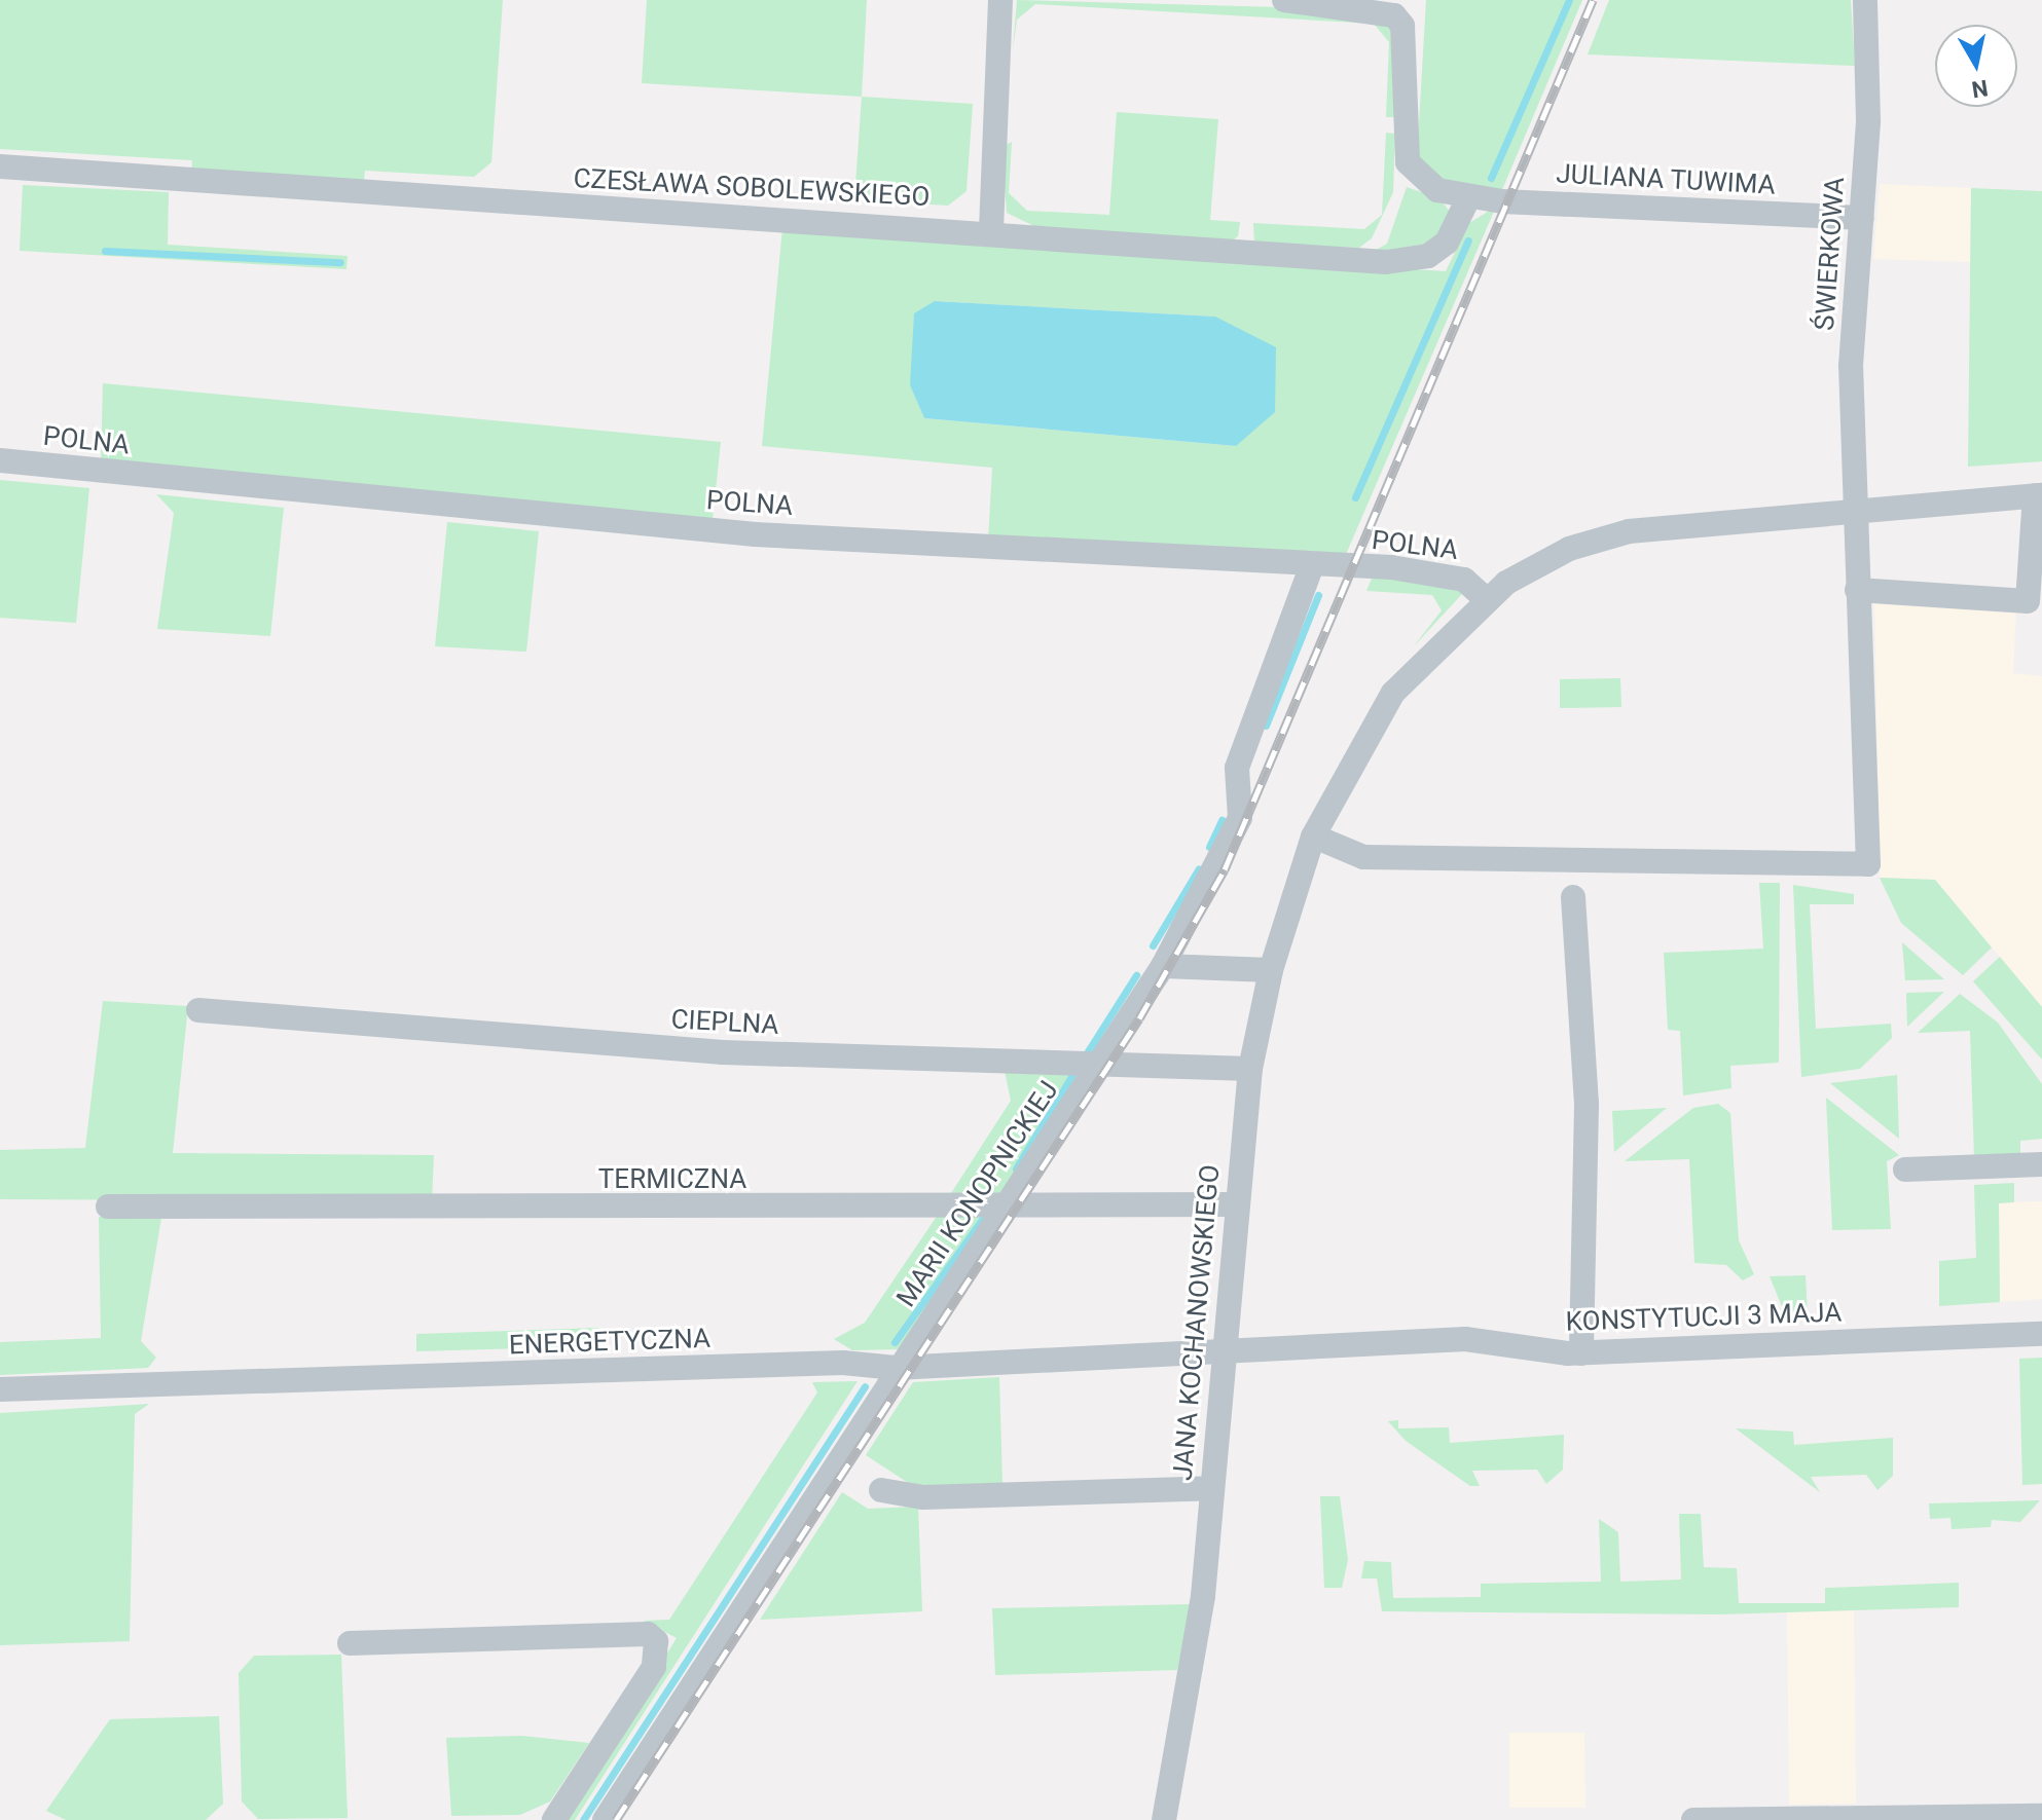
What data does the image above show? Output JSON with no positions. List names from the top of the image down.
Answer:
{
  "streets": {
    "street": [
      "JULIANA TUWIMA",
      "CZESŁAWA SOBOLEWSKIEGO",
      "ŚWIERKOWA",
      "POLNA",
      "CIEPLNA",
      "TERMICZNA",
      "MARII KONOPNICKIEJ",
      "KONSTYTUCJI 3 MAJA",
      "JANA KOCHANOWSKIEGO",
      "ENERGETYCZNA"
    ]
  },
  "crossings": [
    ["JULIANA TUWIMA", "CZESŁAWA SOBOLEWSKIEGO"],
    ["JULIANA TUWIMA", "ŚWIERKOWA"],
    ["ŚWIERKOWA", "JANA KOCHANOWSKIEGO"],
    ["POLNA", "MARII KONOPNICKIEJ"],
    ["CIEPLNA", "MARII KONOPNICKIEJ"],
    ["CIEPLNA", "JANA KOCHANOWSKIEGO"],
    ["TERMICZNA", "MARII KONOPNICKIEJ"],
    ["TERMICZNA", "JANA KOCHANOWSKIEGO"],
    ["MARII KONOPNICKIEJ", "ENERGETYCZNA"],
    ["KONSTYTUCJI 3 MAJA", "JANA KOCHANOWSKIEGO"],
    ["KONSTYTUCJI 3 MAJA", "ENERGETYCZNA"],
    ["JANA KOCHANOWSKIEGO", "ENERGETYCZNA"]
  ],
  "north": "bottom"
}
